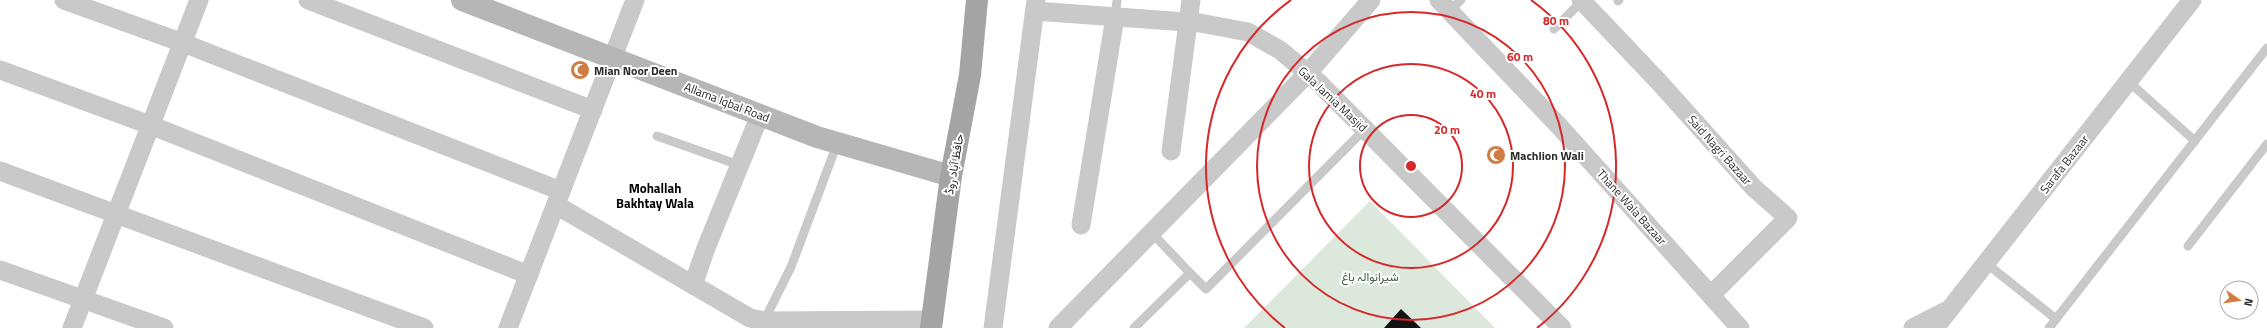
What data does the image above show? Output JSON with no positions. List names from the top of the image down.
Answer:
{
  "streets": {
    "main road": ["حافظ آباد روڈ"],
    "street": [
      "Gala Jamia Masjid",
      "Allama Iqbal Road",
      "Said Nagri Bazaar",
      "Sarafa Bazaar",
      "Thane Wala Bazaar"
    ]
  },
  "crossings": [
    ["Allama Iqbal Road", "حافظ آباد روڈ"],
    ["Said Nagri Bazaar", "Thane Wala Bazaar"]
  ],
  "districts": ["Mohallah Bakhtay Wala"],
  "parks": ["شیرانوالہ باغ"],
  "places": {
    "mosque": ["Mian Noor Deen", "Machlion Wali"]
  },
  "north": "right",
  "rings": [
    "80 m",
    "60 m",
    "40 m",
    "20 m"
  ]
}
